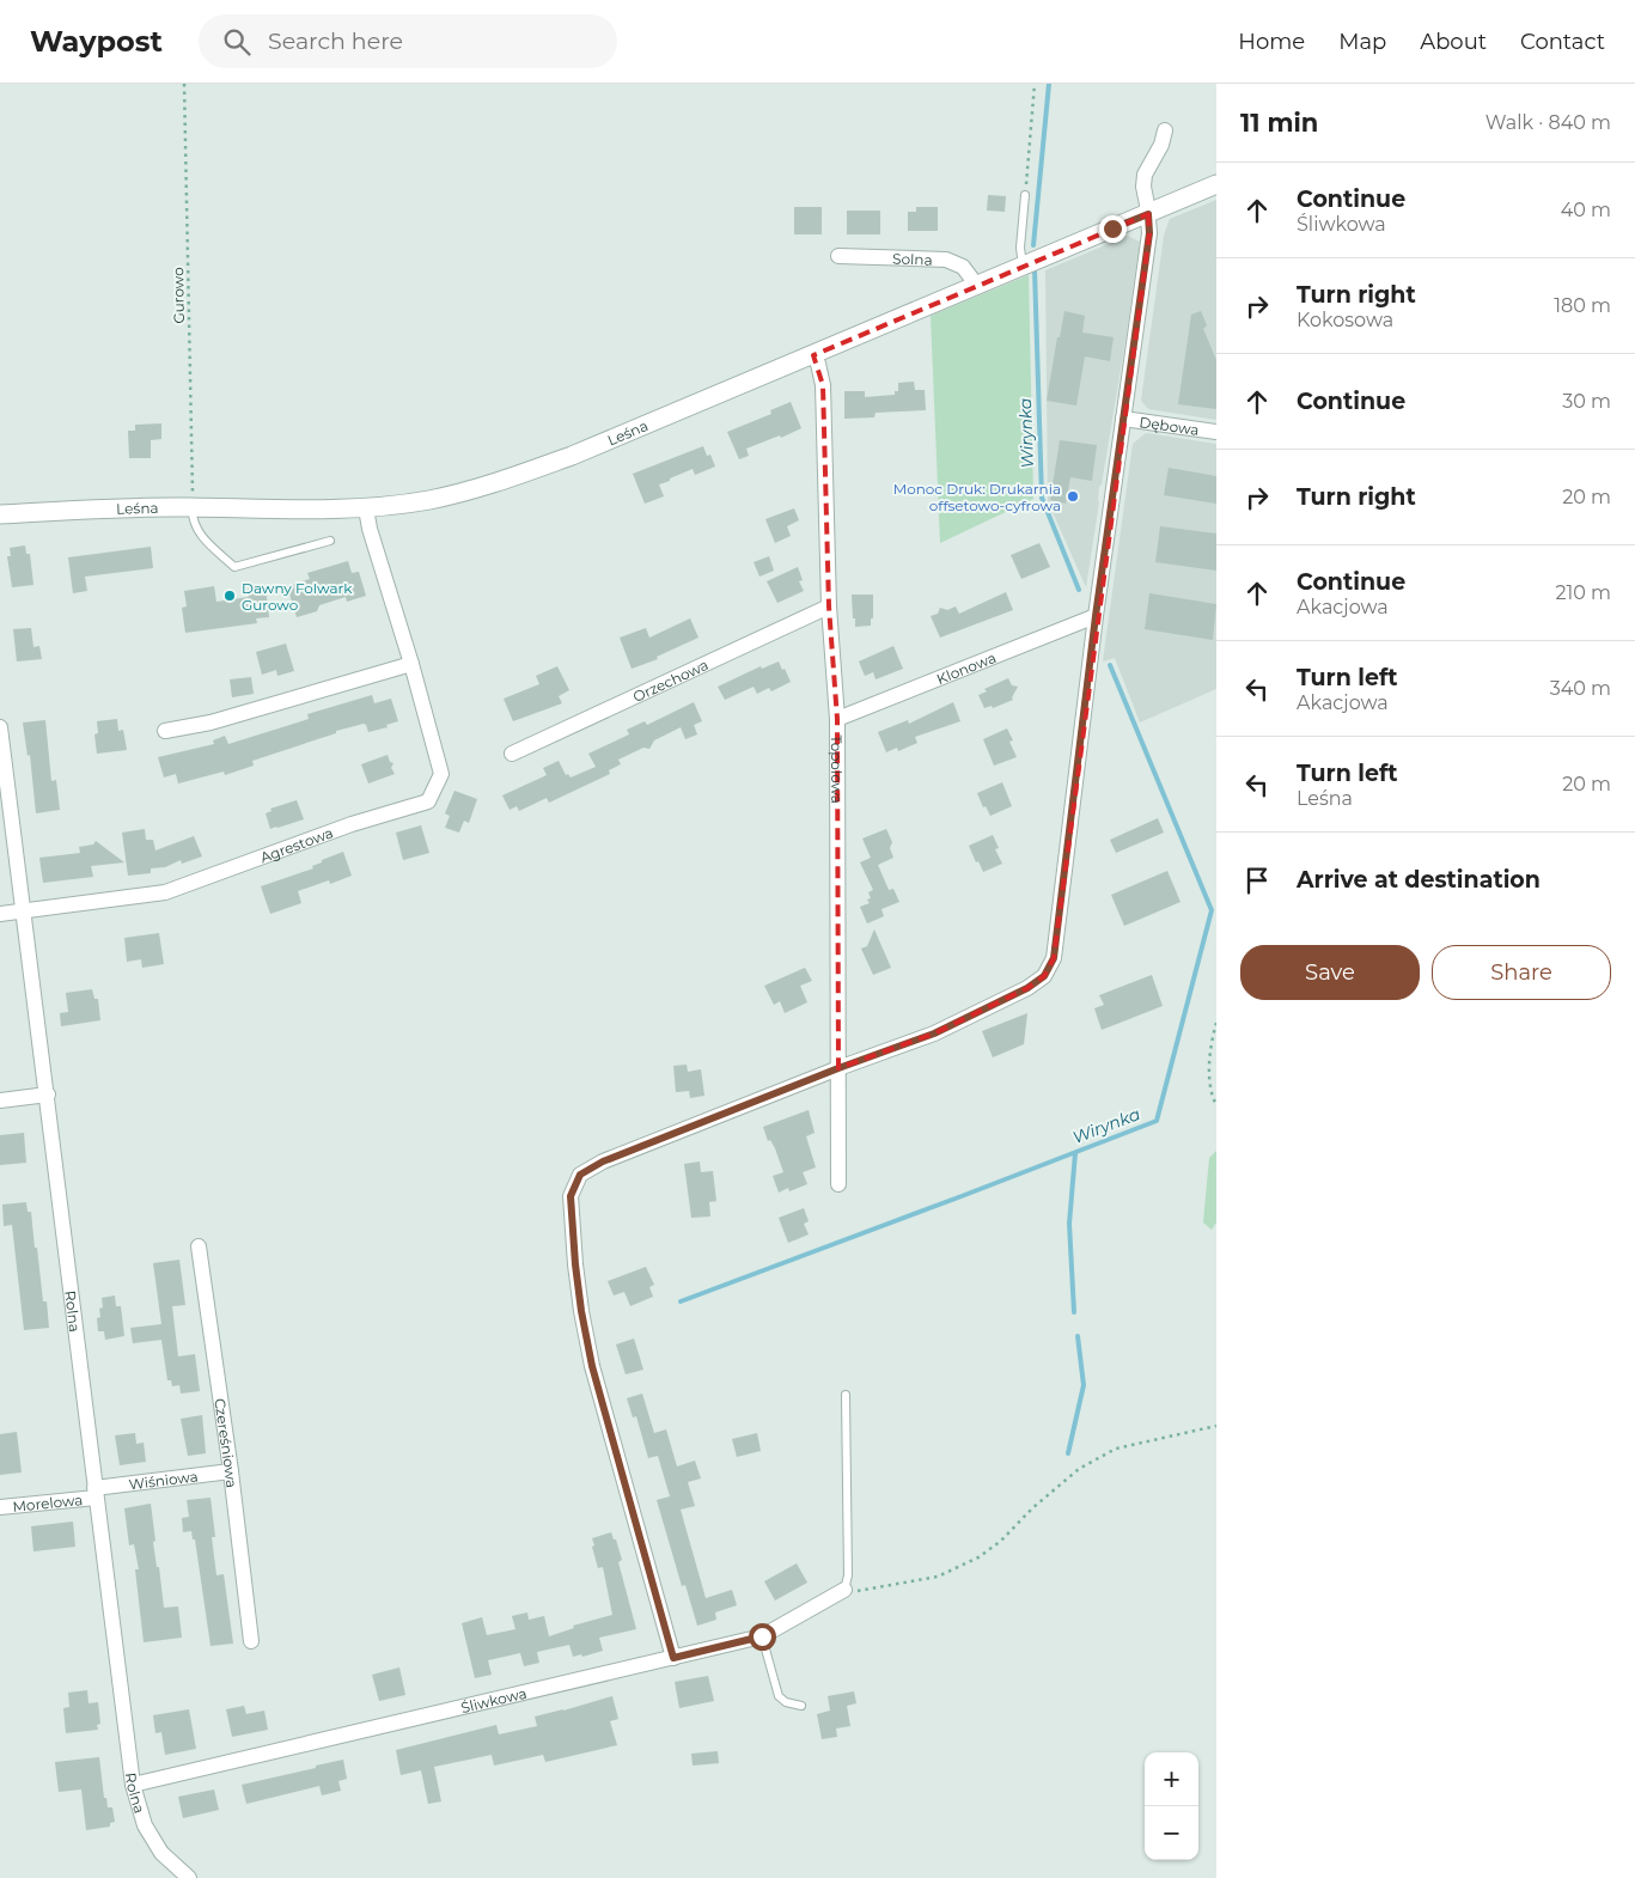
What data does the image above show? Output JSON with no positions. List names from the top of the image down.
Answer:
{
  "streets": {
    "street": [
      "Solna",
      "Dębowa",
      "Leśna",
      "Klonowa",
      "Orzechowa",
      "Topolowa",
      "Agrestowa",
      "Rolna",
      "Czereśniowa",
      "Wiśniowa",
      "Morelowa",
      "Śliwkowa"
    ],
    "path": ["Gurowo"]
  },
  "crossings": [
    ["Solna", "Leśna"],
    ["Gurowo", "Leśna"],
    ["Leśna", "Topolowa"],
    ["Leśna", "Agrestowa"],
    ["Klonowa", "Topolowa"],
    ["Orzechowa", "Topolowa"],
    ["Agrestowa", "Rolna"],
    ["Rolna", "Wiśniowa"],
    ["Rolna", "Morelowa"],
    ["Rolna", "Śliwkowa"],
    ["Czereśniowa", "Wiśniowa"],
    ["Wiśniowa", "Morelowa"]
  ],
  "water": ["Wirynka"],
  "places": ["Monoc Druk: Drukarnia offsetowo-cyfrowa", "Dawny Folwark Gurowo"],
  "page": {
    "header": "Waypost",
    "search": "Search here",
    "nav": [
      "Home",
      "Map",
      "About",
      "Contact"
    ],
    "heading": ["11 min", "Walk · 840 m"],
    "list": [
      ["Continue", "Śliwkowa", "40 m"],
      ["Turn right", "Kokosowa", "180 m"],
      ["Continue", "30 m"],
      ["Turn right", "20 m"],
      ["Continue", "Akacjowa", "210 m"],
      ["Turn left", "Akacjowa", "340 m"],
      ["Turn left", "Leśna", "20 m"],
      "Arrive at destination"
    ],
    "buttons": ["Save", "Share"],
    "map_buttons": ["+", "−"]
  }
}
